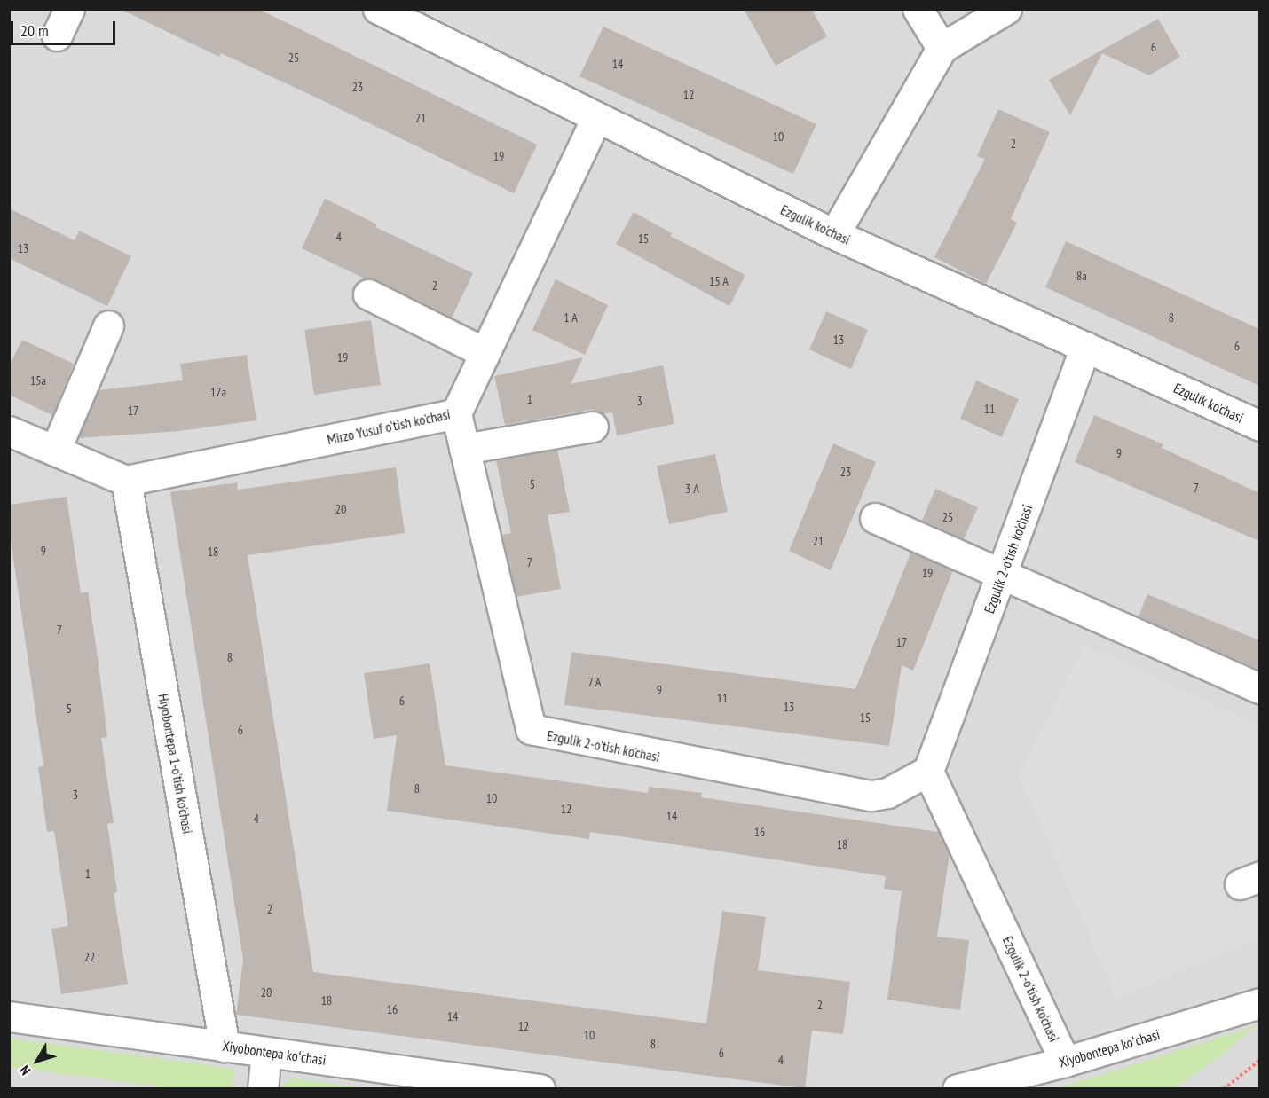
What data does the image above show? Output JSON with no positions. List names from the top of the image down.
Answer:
{
  "streets": {
    "street": [
      "Ezgulik ko'chasi",
      "Mirzo Yusuf o'tish ko'chasi",
      "Ezgulik 2-o'tish ko'chasi",
      "Hiyobontepa 1-o'tish ko'chasi",
      "Xiyobontepa koʻchasi"
    ]
  },
  "crossings": [
    ["Ezgulik ko'chasi", "Mirzo Yusuf o'tish ko'chasi"],
    ["Ezgulik ko'chasi", "Ezgulik 2-o'tish ko'chasi"],
    ["Mirzo Yusuf o'tish ko'chasi", "Ezgulik 2-o'tish ko'chasi"],
    ["Mirzo Yusuf o'tish ko'chasi", "Hiyobontepa 1-o'tish ko'chasi"],
    ["Ezgulik 2-o'tish ko'chasi", "Xiyobontepa koʻchasi"],
    ["Hiyobontepa 1-o'tish ko'chasi", "Xiyobontepa koʻchasi"]
  ],
  "house_numbers": [
    "6",
    "25",
    "14",
    "23",
    "12",
    "21",
    "10",
    "2",
    "19",
    "4",
    "15",
    "13",
    "8a",
    "15 А",
    "2",
    "1 A",
    "8",
    "13",
    "6",
    "19",
    "15a",
    "17a",
    "1",
    "3",
    "11",
    "17",
    "9",
    "23",
    "5",
    "7",
    "3 A",
    "20",
    "25",
    "21",
    "9",
    "18",
    "7",
    "19",
    "7",
    "17",
    "8",
    "7 A",
    "9",
    "11",
    "6",
    "13",
    "5",
    "15",
    "6",
    "8",
    "3",
    "10",
    "12",
    "14",
    "4",
    "16",
    "18",
    "1",
    "2",
    "22",
    "20",
    "18",
    "2",
    "16",
    "14",
    "12",
    "10",
    "8",
    "6",
    "4"
  ],
  "scale_bar": "20 m",
  "north": "bottom left"
}
